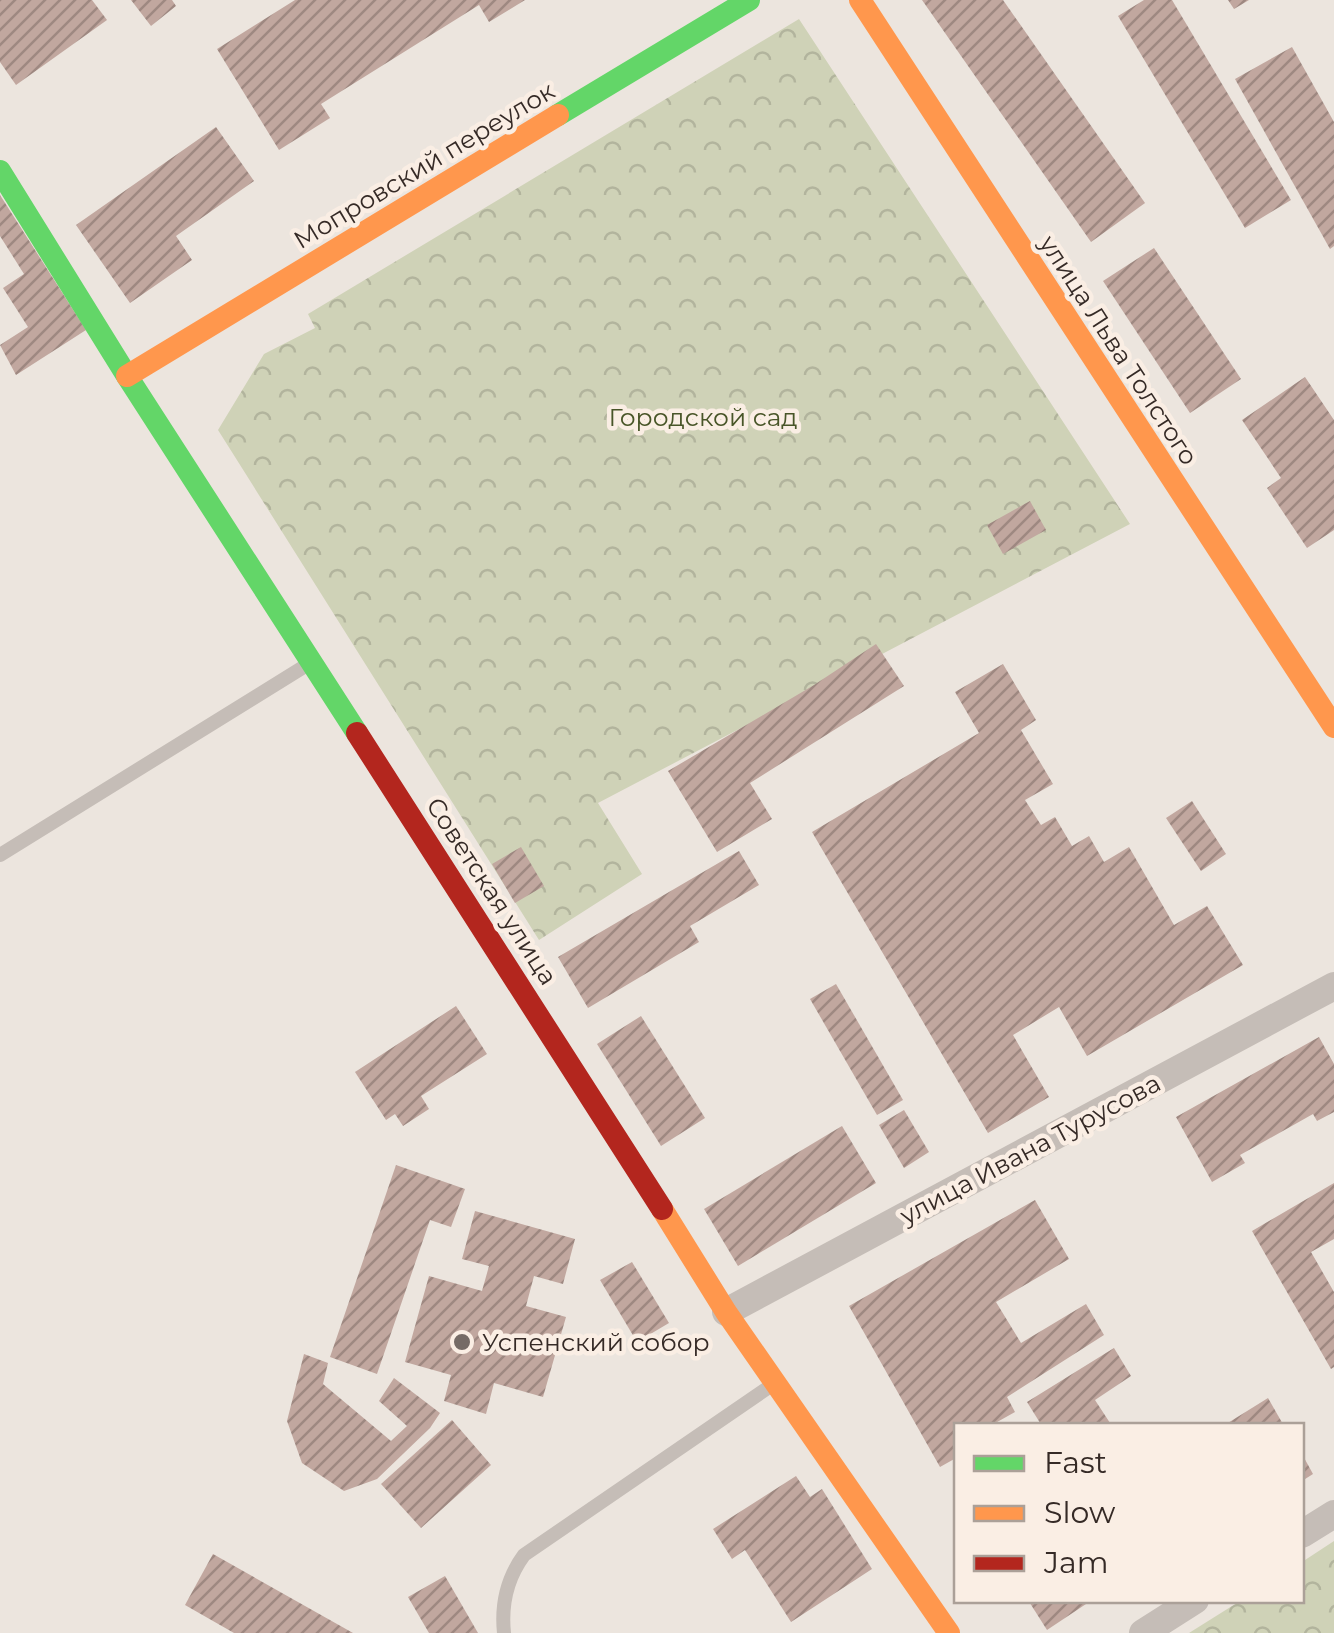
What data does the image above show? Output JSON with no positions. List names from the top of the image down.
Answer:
{
  "streets": {
    "street": [
      "Мопровский переулок",
      "улица Льва Толстого",
      "Советская улица",
      "улица Ивана Турусова"
    ]
  },
  "crossings": [
    ["Мопровский переулок", "Советская улица"],
    ["Советская улица", "улица Ивана Турусова"]
  ],
  "parks": ["Городской сад"],
  "places": ["Успенский собор"],
  "legend": ["Fast", "Slow", "Jam"]
}
